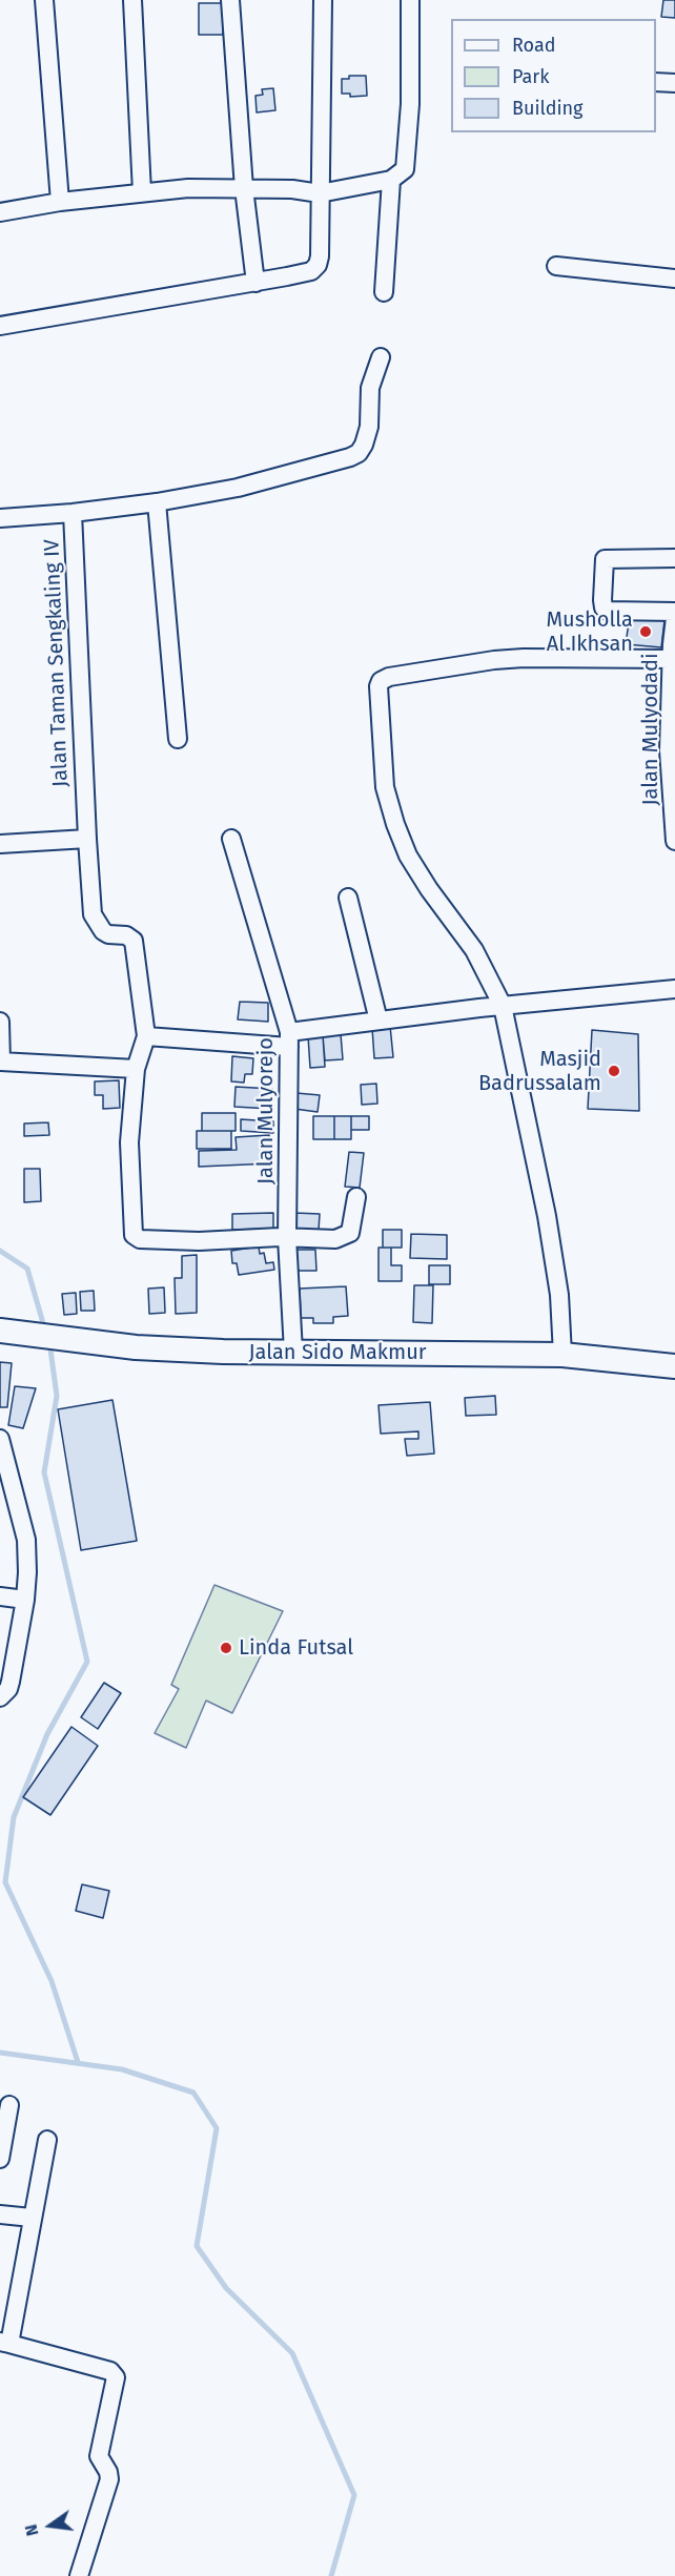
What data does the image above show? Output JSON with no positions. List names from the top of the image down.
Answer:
{
  "streets": {
    "main road": ["Jalan Sido Makmur"],
    "street": ["Jalan Taman Sengkaling IV", "Jalan Mulyodadi", "Jalan Mulyorejo"]
  },
  "crossings": [
    ["Jalan Mulyorejo", "Jalan Sido Makmur"]
  ],
  "places": ["Musholla Al Ikhsan", "Masjid Badrussalam", "Linda Futsal"],
  "legend": ["Road", "Park", "Building"],
  "north": "left"
}
